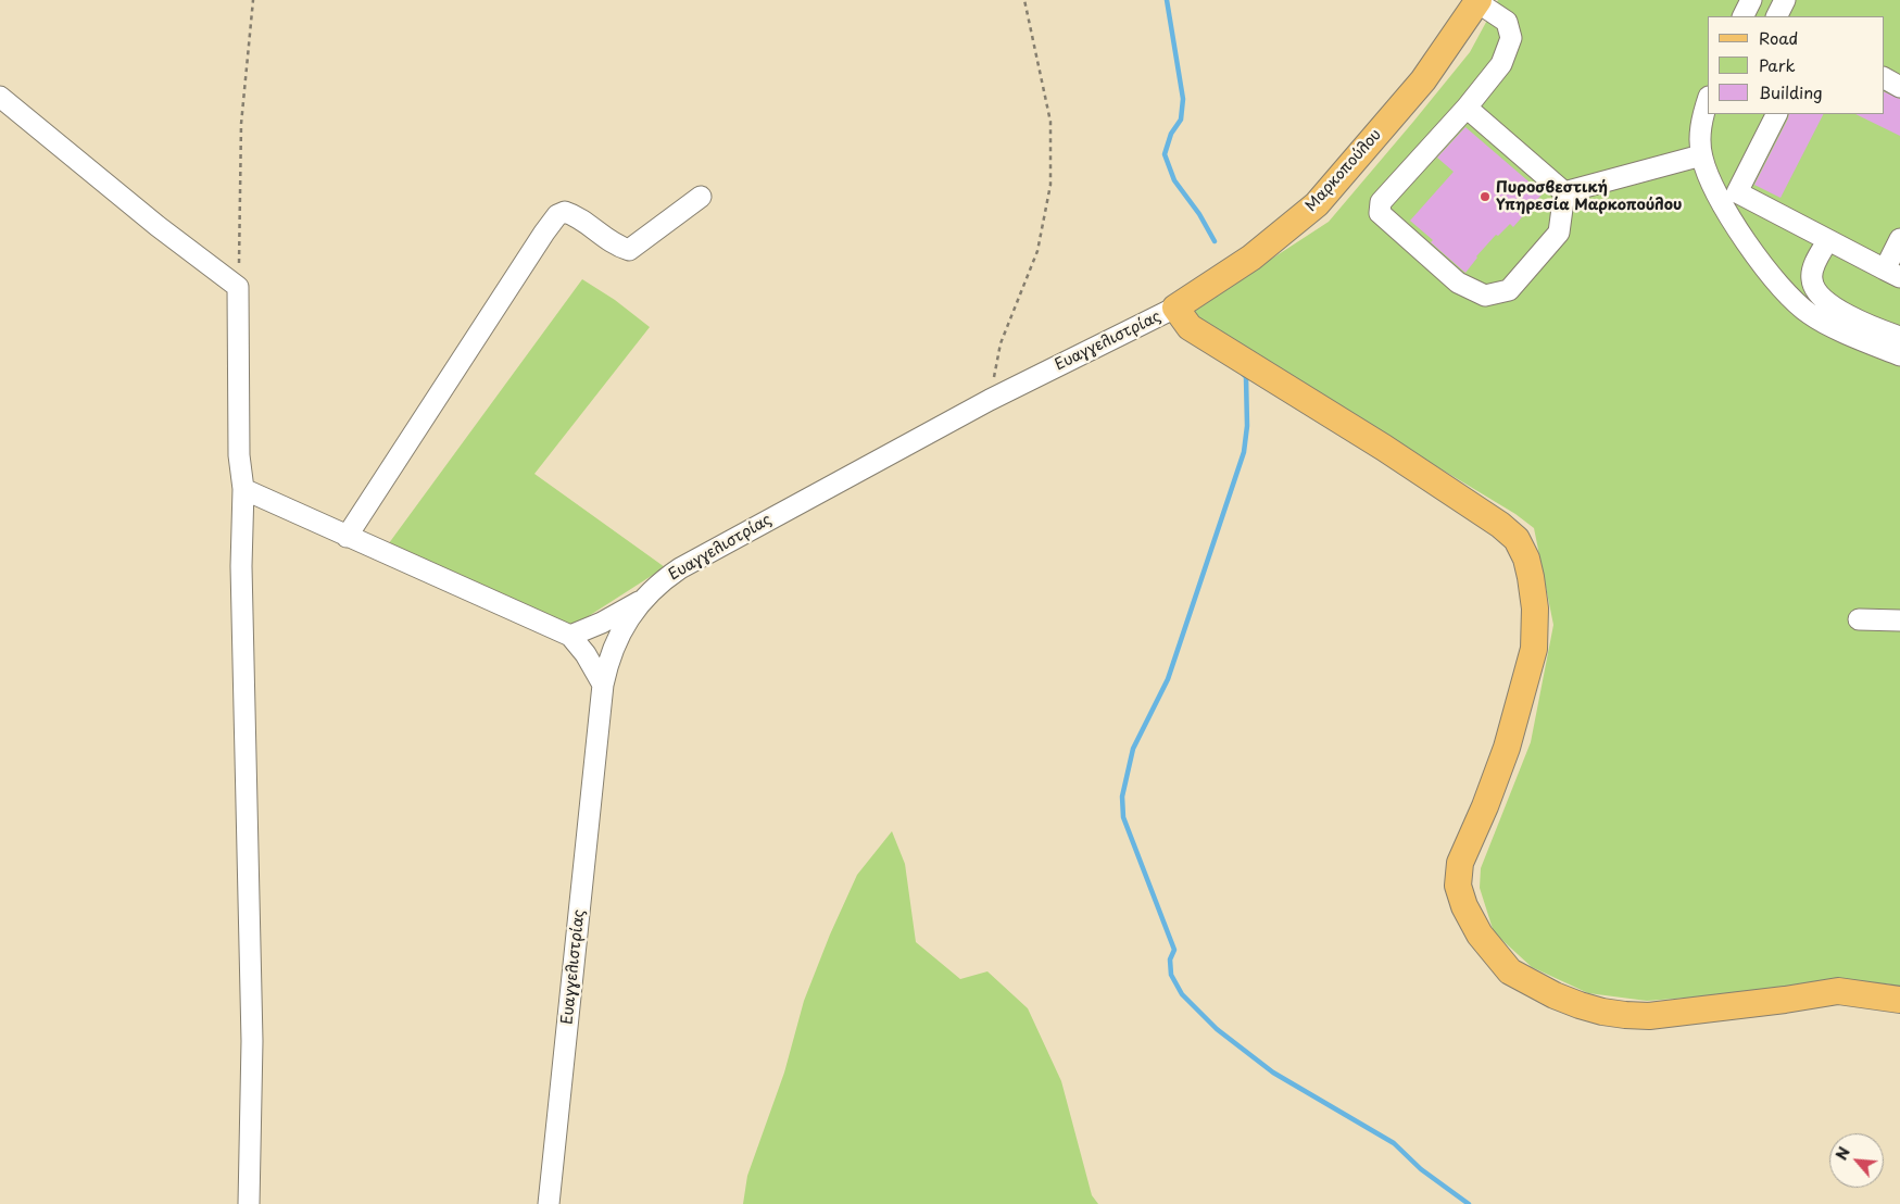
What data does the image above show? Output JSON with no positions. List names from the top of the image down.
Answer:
{
  "streets": {
    "main road": ["Μαρκοπούλου"],
    "street": ["Ευαγγελιστρίας"]
  },
  "crossings": [
    ["Μαρκοπούλου", "Ευαγγελιστρίας"]
  ],
  "places": ["Πυροσβεστική Υπηρεσία Μαρκοπούλου"],
  "legend": ["Road", "Park", "Building"],
  "north": "top left"
}
